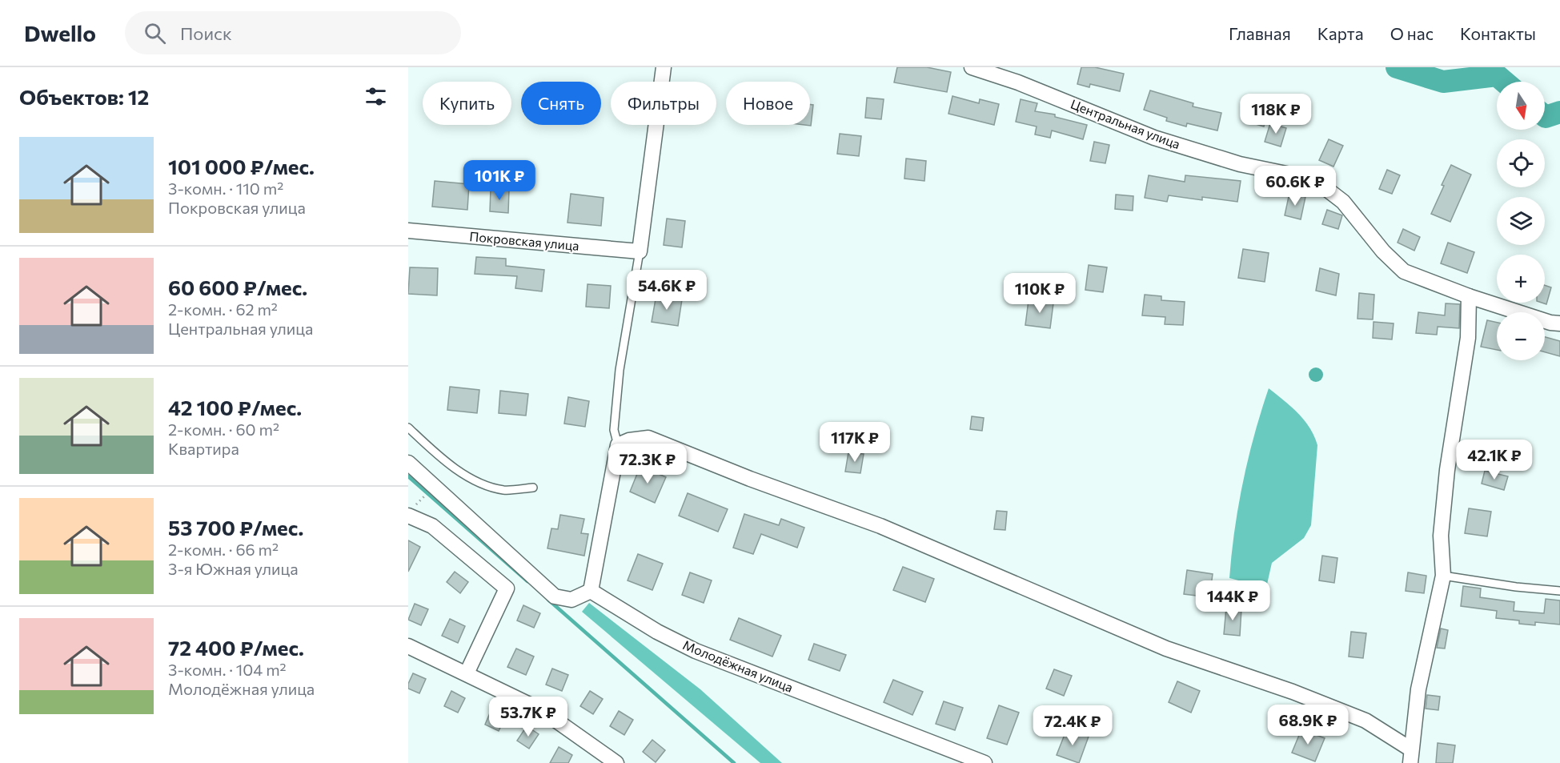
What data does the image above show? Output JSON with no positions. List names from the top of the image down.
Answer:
{
  "streets": {
    "street": ["Центральная улица", "Покровская улица", "Молодёжная улица"]
  },
  "north": "bottom",
  "page": {
    "header": "Dwello",
    "search": "Поиск",
    "nav": [
      "Главная",
      "Карта",
      "О нас",
      "Контакты"
    ],
    "heading": "Объектов: 12",
    "map_buttons": ["+", "−"],
    "chip": [
      "Купить",
      "Снять",
      "Фильтры",
      "Новое"
    ],
    "price": [
      "118K ₽",
      "101K ₽",
      "60.6K ₽",
      "54.6K ₽",
      "110K ₽",
      "117K ₽",
      "42.1K ₽",
      "72.3K ₽",
      "144K ₽",
      "53.7K ₽",
      "68.9K ₽",
      "72.4K ₽"
    ],
    "list": [
      {
        "name": "101 000 ₽/мес.",
        "note": "3-комн. · 110 m² · Покровская улица"
      },
      {
        "name": "60 600 ₽/мес.",
        "note": "2-комн. · 62 m² · Центральная улица"
      },
      {
        "name": "42 100 ₽/мес.",
        "note": "2-комн. · 60 m² · Квартира"
      },
      {
        "name": "53 700 ₽/мес.",
        "note": "2-комн. · 66 m² · 3-я Южная улица"
      },
      {
        "name": "72 400 ₽/мес.",
        "note": "3-комн. · 104 m² · Молодёжная улица"
      }
    ]
  }
}
